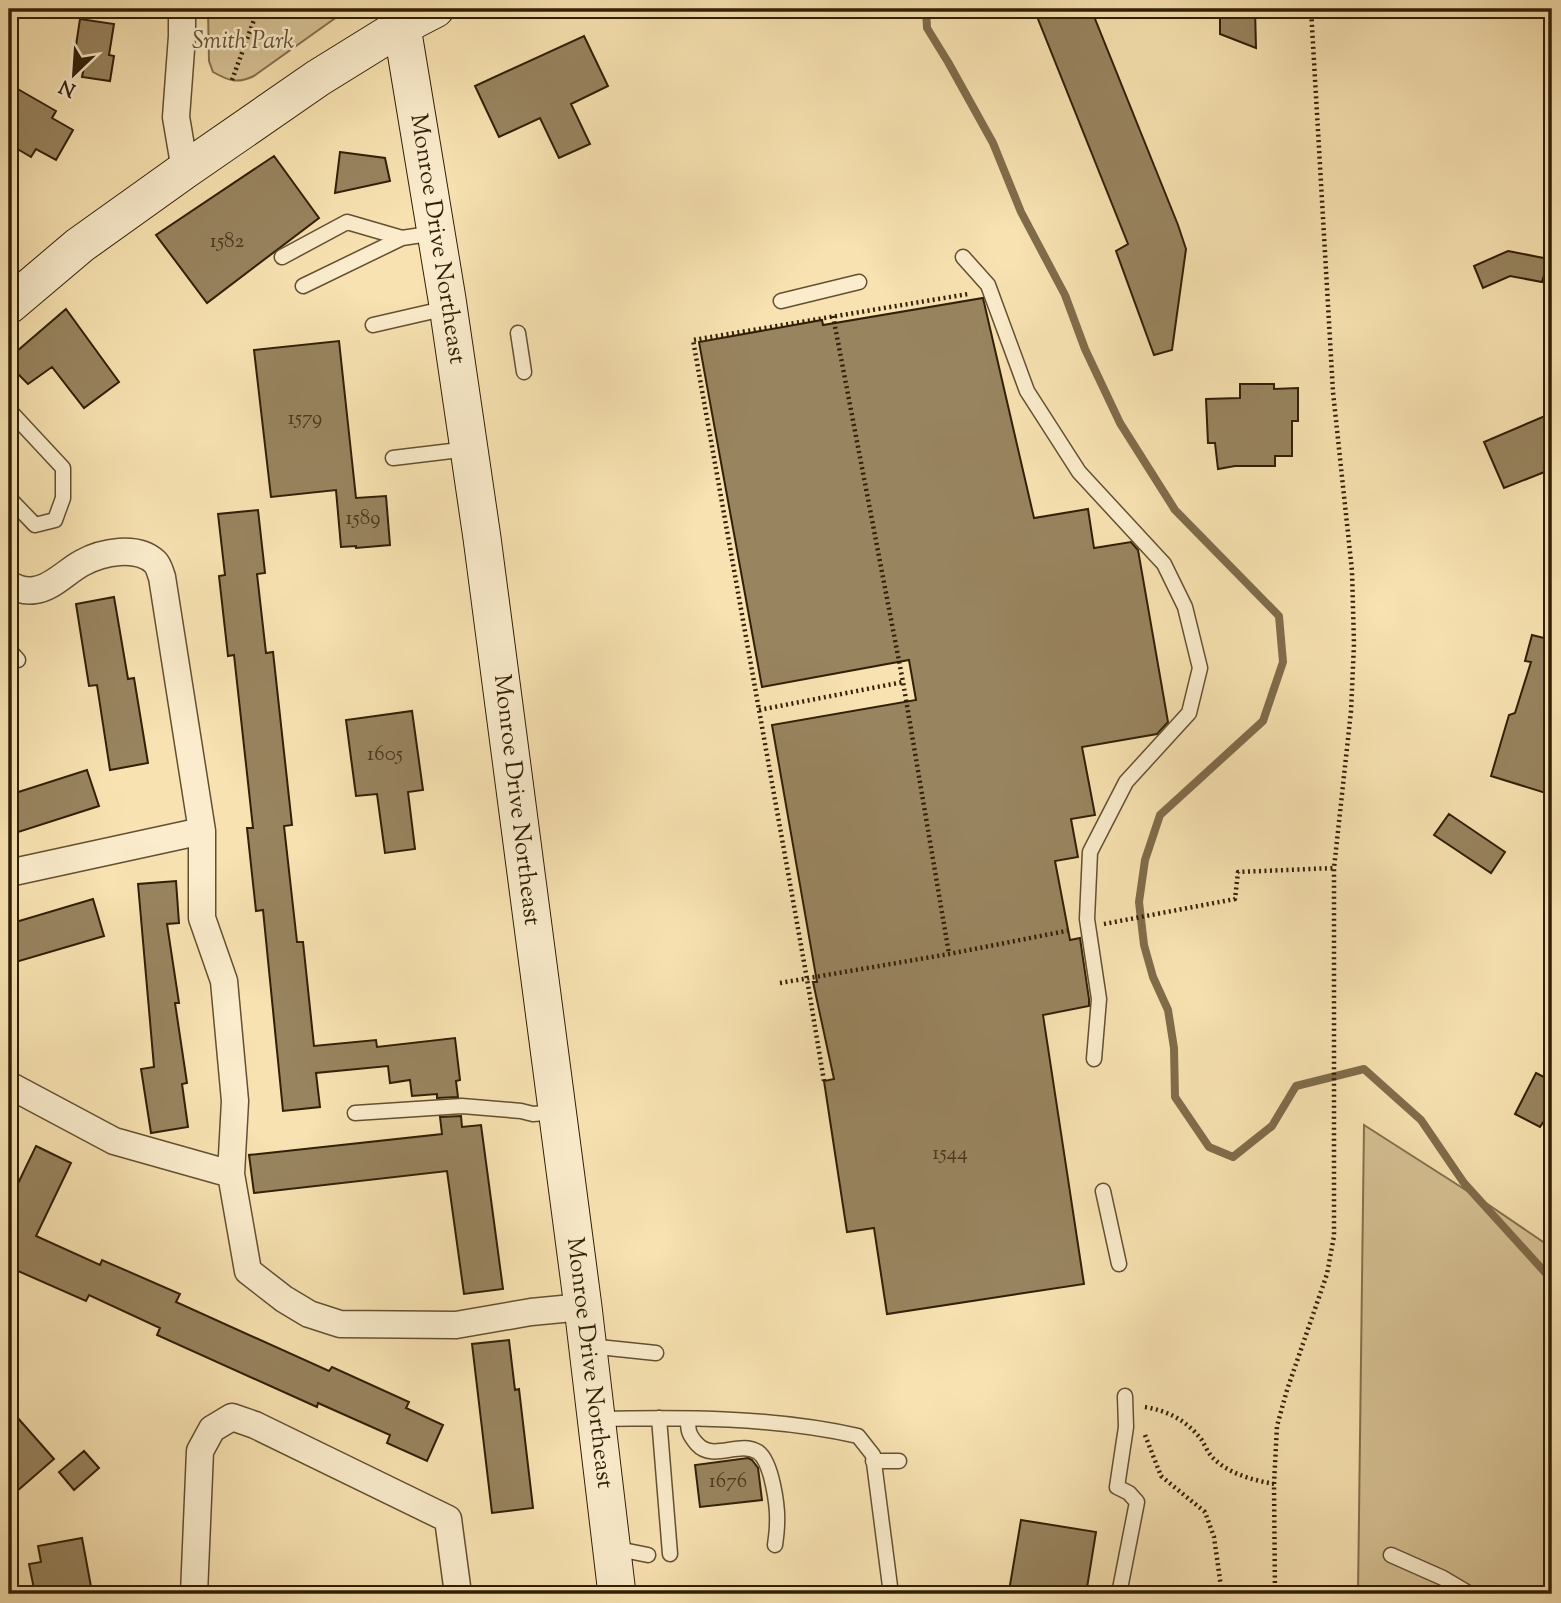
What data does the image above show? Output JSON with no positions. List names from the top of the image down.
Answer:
{
  "streets": {
    "main road": ["Monroe Drive Northeast"]
  },
  "parks": ["Smith Park"],
  "house_numbers": [
    "1582",
    "1579",
    "1589",
    "1605",
    "1544",
    "1676"
  ],
  "north": "bottom left"
}
